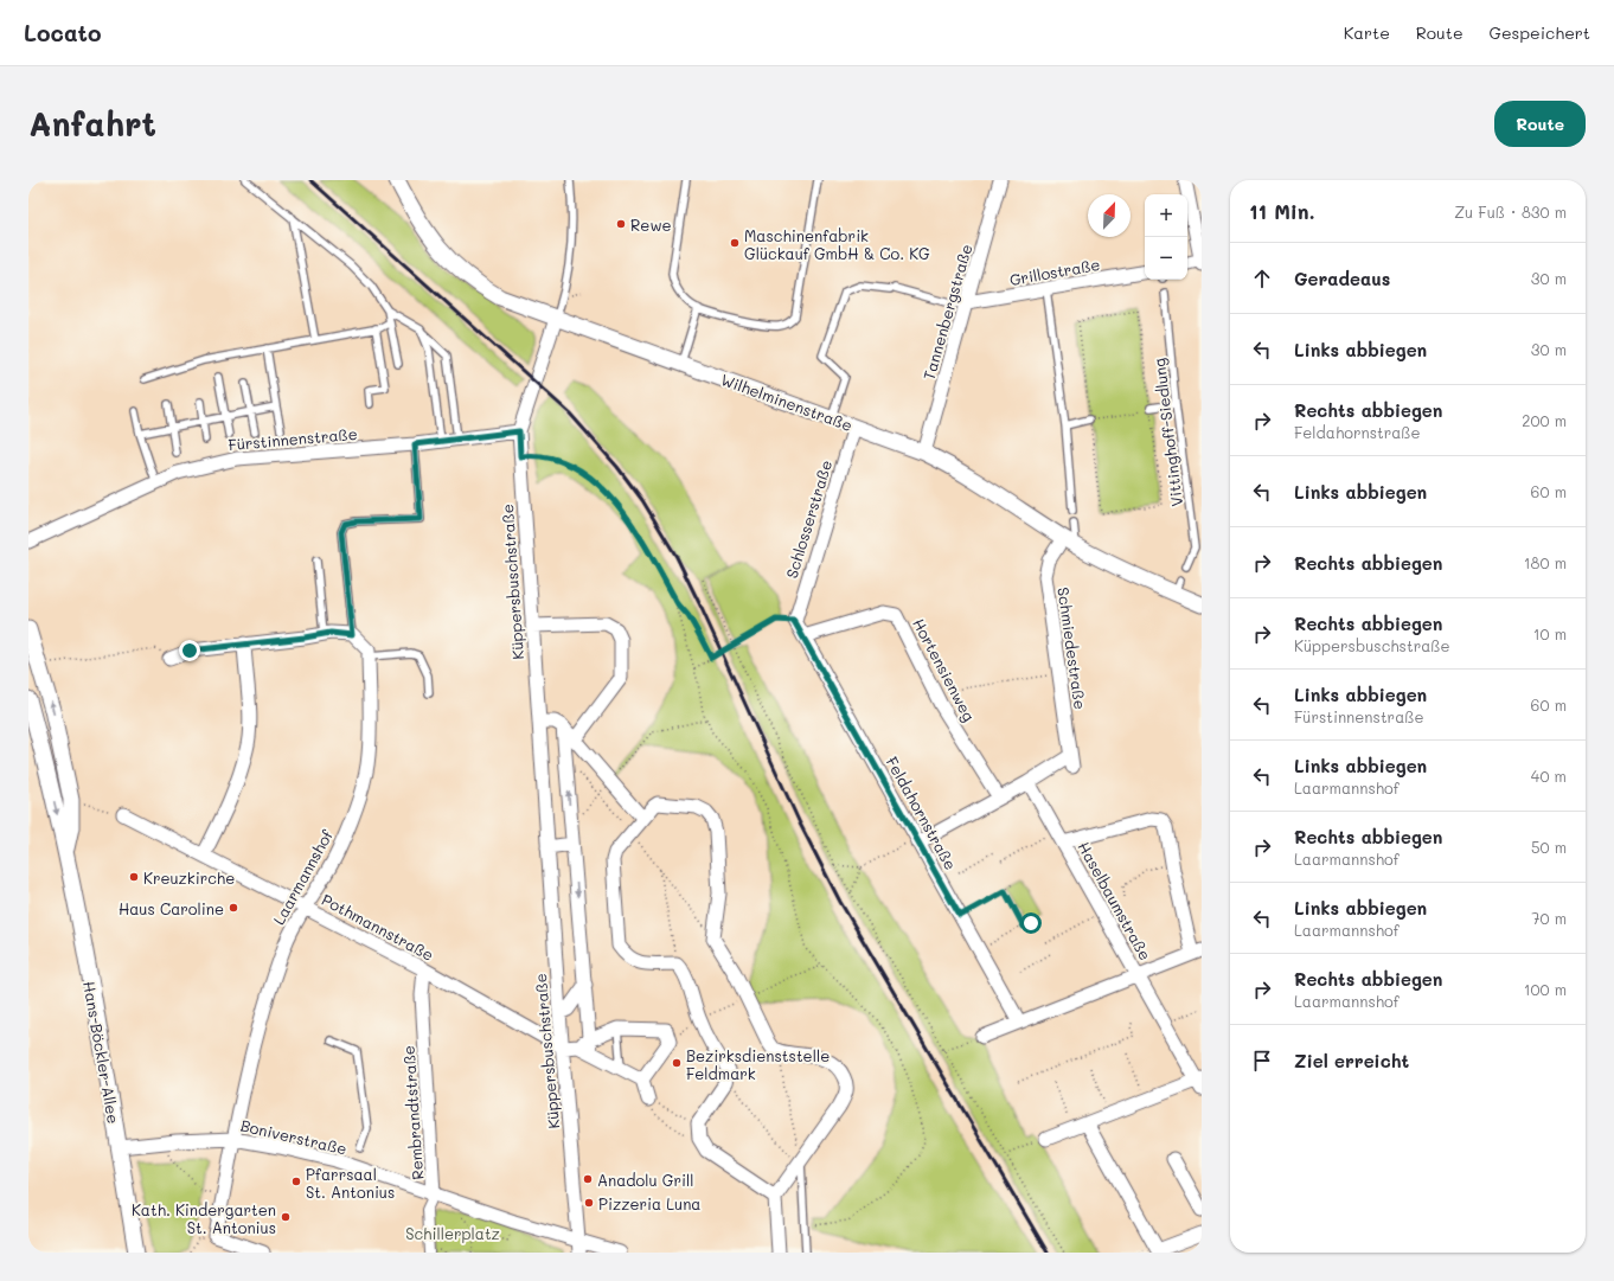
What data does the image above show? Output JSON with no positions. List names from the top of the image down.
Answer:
{
  "streets": {
    "street": [
      "Grillostraße",
      "Tannenbergstraße",
      "Wilhelminenstraße",
      "Fürstinnenstraße",
      "Schlosserstraße",
      "Küppersbuschstraße",
      "Schmiedestraße",
      "Hortensienweg",
      "Feldahornstraße",
      "Laarmannshof",
      "Haselbaumstraße",
      "Pothmannstraße",
      "Hans-Böckler-Allee",
      "Rembrandtstraße",
      "Boniverstraße"
    ],
    "lane": ["Vittinghoff-Siedlung"]
  },
  "crossings": [
    ["Grillostraße", "Tannenbergstraße"],
    ["Tannenbergstraße", "Wilhelminenstraße"],
    ["Wilhelminenstraße", "Schlosserstraße"],
    ["Wilhelminenstraße", "Küppersbuschstraße"],
    ["Wilhelminenstraße", "Schmiedestraße"],
    ["Fürstinnenstraße", "Küppersbuschstraße"],
    ["Schlosserstraße", "Feldahornstraße"],
    ["Küppersbuschstraße", "Pothmannstraße"],
    ["Küppersbuschstraße", "Boniverstraße"],
    ["Schmiedestraße", "Haselbaumstraße"],
    ["Hortensienweg", "Feldahornstraße"],
    ["Laarmannshof", "Pothmannstraße"],
    ["Laarmannshof", "Boniverstraße"],
    ["Pothmannstraße", "Rembrandtstraße"],
    ["Hans-Böckler-Allee", "Boniverstraße"],
    ["Rembrandtstraße", "Boniverstraße"]
  ],
  "parks": ["Schillerplatz"],
  "places": [
    "Rewe",
    "Maschinenfabrik Glückauf GmbH & Co. KG",
    "Kreuzkirche",
    "Haus Caroline",
    "Bezirksdienststelle Feldmark",
    "Anadolu Grill",
    "Pfarrsaal St. Antonius",
    "Pizzeria Luna",
    "Kath. Kindergarten St. Antonius"
  ],
  "north": "top right",
  "page": {
    "header": "Locato",
    "nav": ["Karte", "Route", "Gespeichert"],
    "buttons": "Route",
    "title": "Anfahrt",
    "heading": ["11 Min.", "Zu Fuß · 830 m"],
    "map_buttons": ["+", "−"],
    "list": [
      ["Geradeaus", "30 m"],
      ["Links abbiegen", "30 m"],
      ["Rechts abbiegen", "Feldahornstraße", "200 m"],
      ["Links abbiegen", "60 m"],
      ["Rechts abbiegen", "180 m"],
      ["Rechts abbiegen", "Küppersbuschstraße", "10 m"],
      ["Links abbiegen", "Fürstinnenstraße", "60 m"],
      ["Links abbiegen", "Laarmannshof", "40 m"],
      ["Rechts abbiegen", "Laarmannshof", "50 m"],
      ["Links abbiegen", "Laarmannshof", "70 m"],
      ["Rechts abbiegen", "Laarmannshof", "100 m"],
      "Ziel erreicht"
    ]
  }
}
